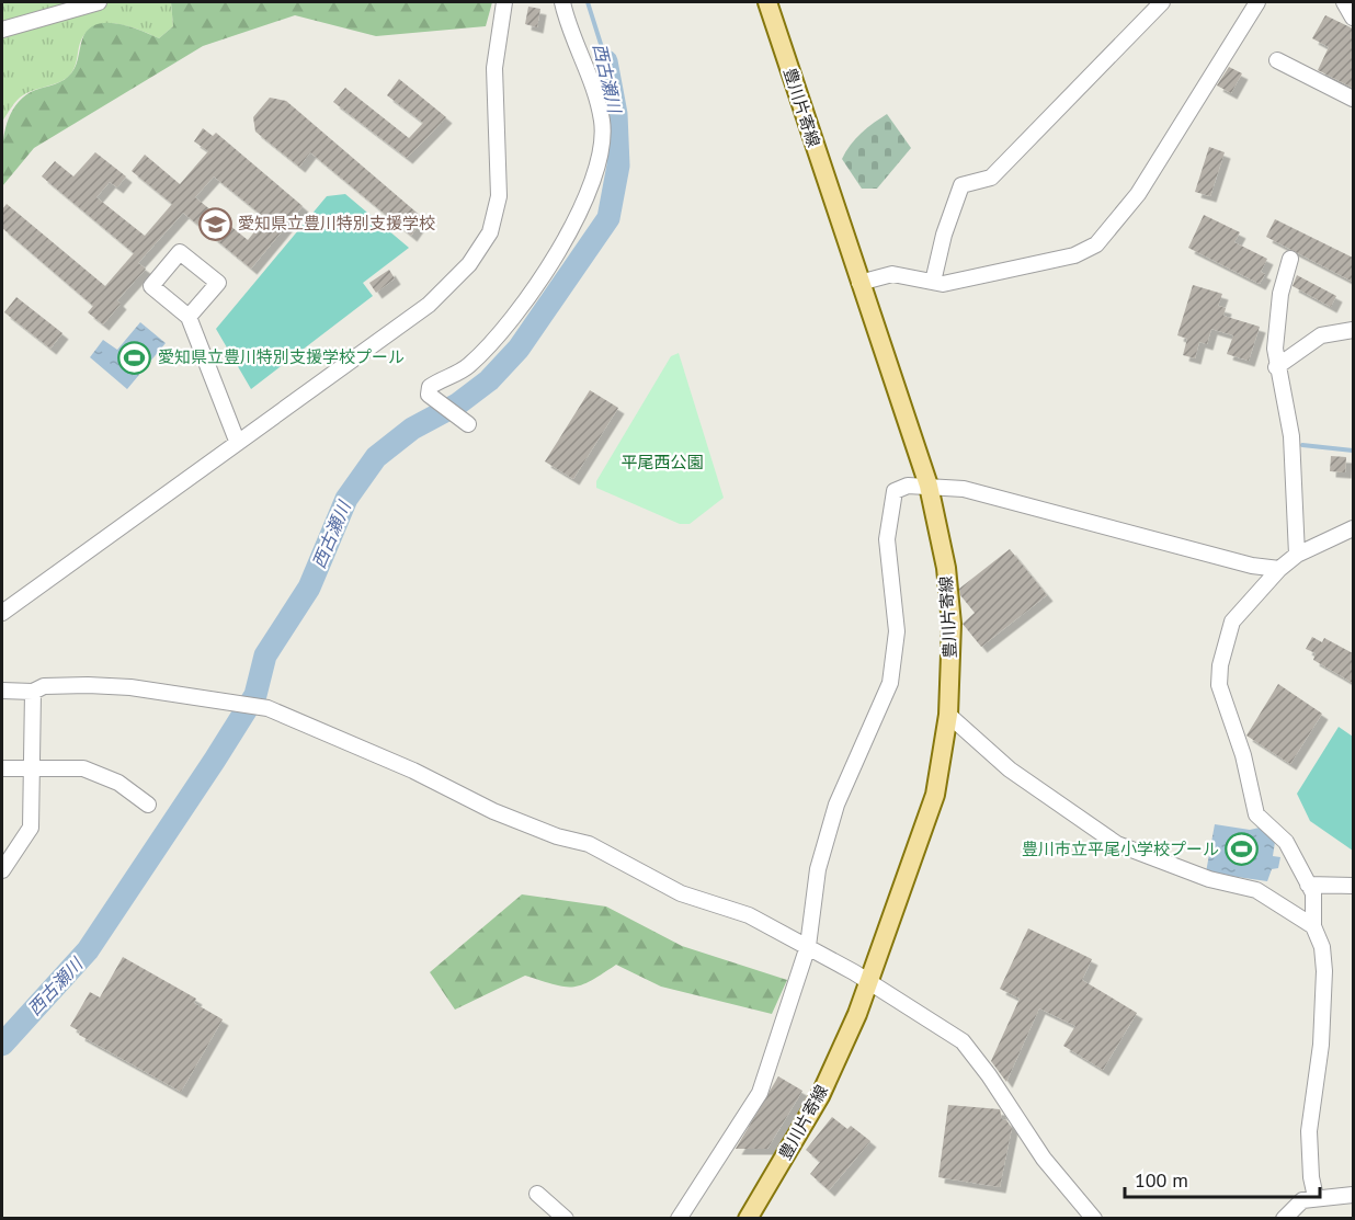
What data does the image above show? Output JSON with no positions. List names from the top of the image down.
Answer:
{
  "streets": {
    "main road": ["豊川片寄線"]
  },
  "water": ["西古瀬川"],
  "parks": ["平尾西公園"],
  "places": {
    "school or university": ["愛知県立豊川特別支援学校"],
    "sports": ["愛知県立豊川特別支援学校プール", "豊川市立平尾小学校プール"]
  },
  "scale_bar": "100 m"
}
